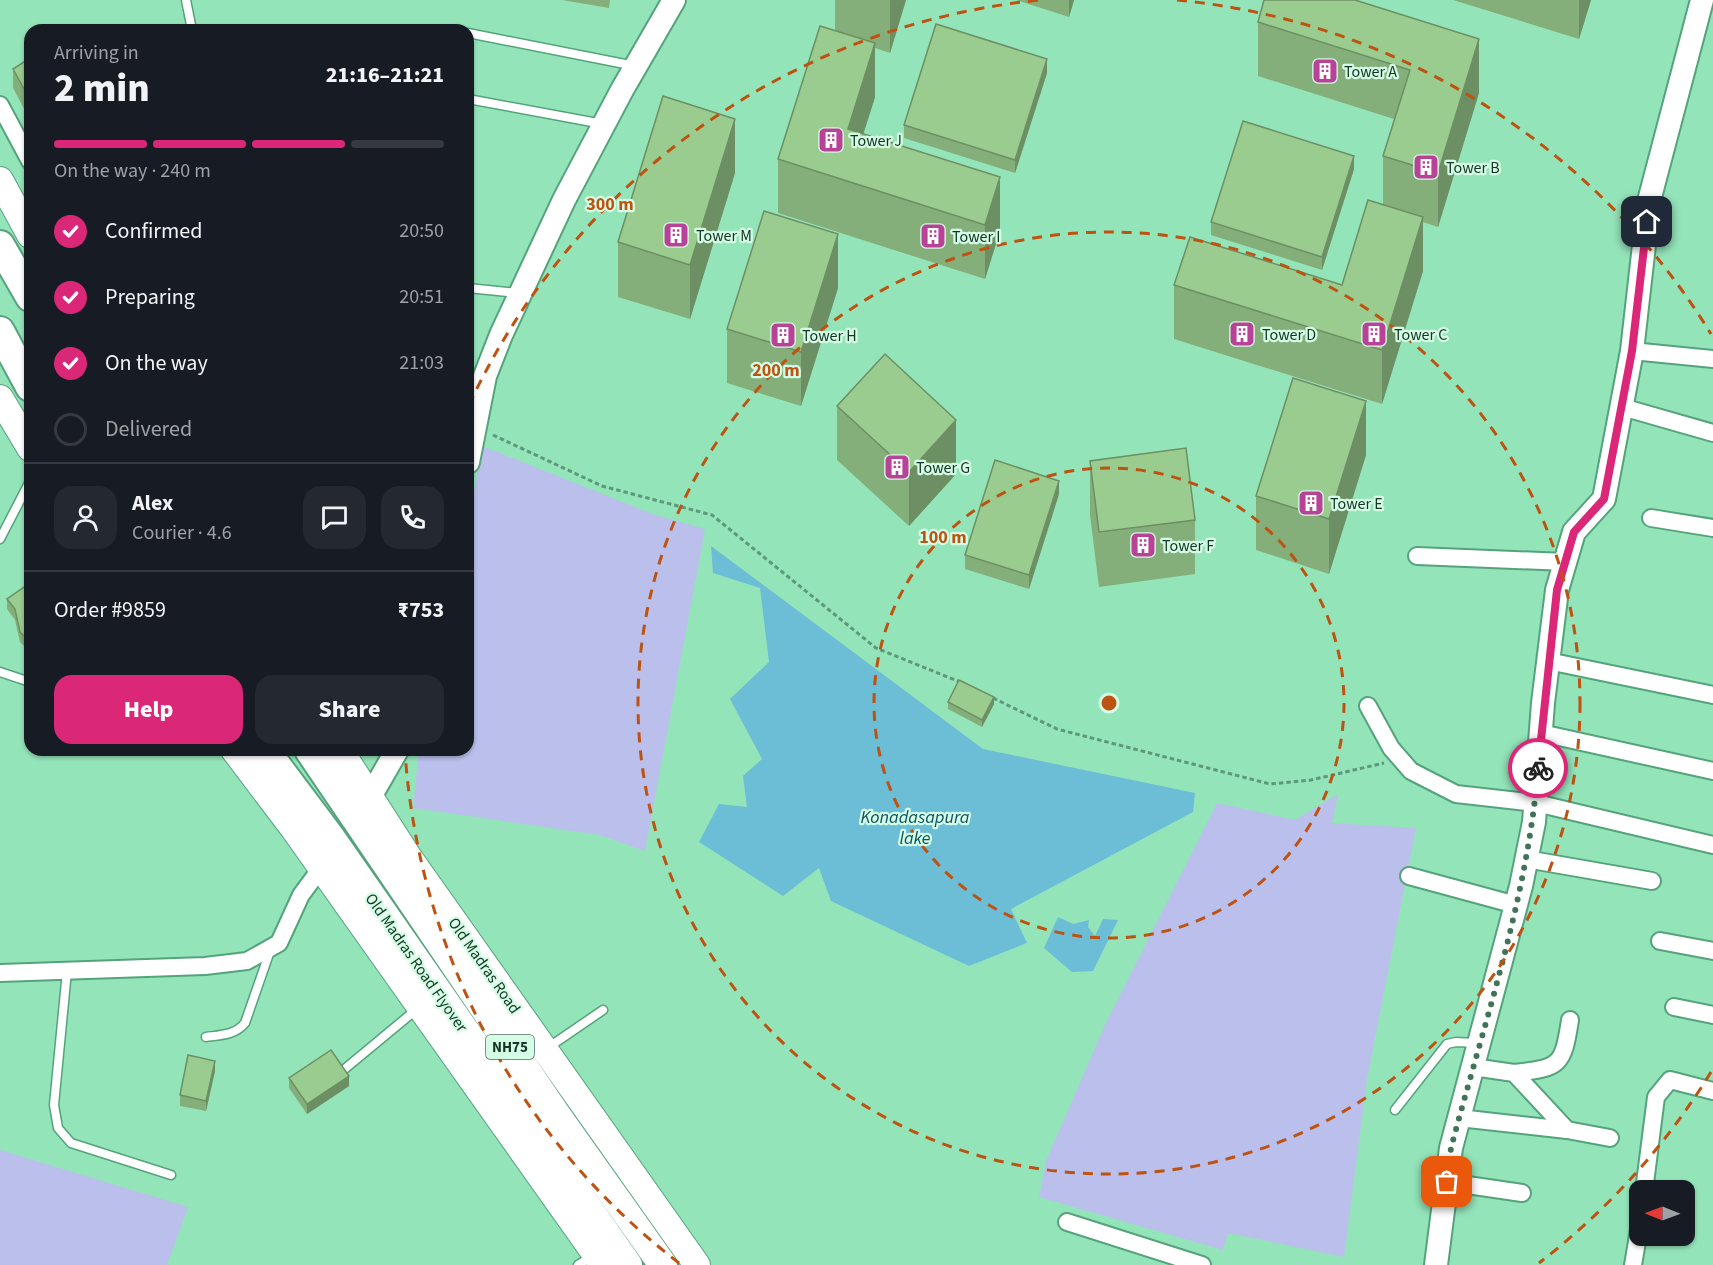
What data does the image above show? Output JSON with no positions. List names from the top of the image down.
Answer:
{
  "streets": {
    "highway": ["Old Madras Road Flyover", "NH75"],
    "main road": ["Old Madras Road"]
  },
  "water": ["Konadasapura lake"],
  "places": {
    "building": [
      "Tower A",
      "Tower J",
      "Tower B",
      "Tower M",
      "Tower I",
      "Tower D",
      "Tower C",
      "Tower H",
      "Tower G",
      "Tower E",
      "Tower F"
    ]
  },
  "north": "left",
  "page": {
    "heading": ["2 min", "Arriving in", "21:16–21:21"],
    "panel": [
      "Alex",
      "Courier · 4.6",
      "Order #9859",
      "₹753"
    ],
    "bar": "On the way · 240 m",
    "list": [
      ["Confirmed", "20:50"],
      ["Preparing", "20:51"],
      ["On the way", "21:03"],
      "Delivered"
    ],
    "buttons": ["Help", "Share"]
  },
  "rings": ["300 m", "200 m", "100 m"]
}
